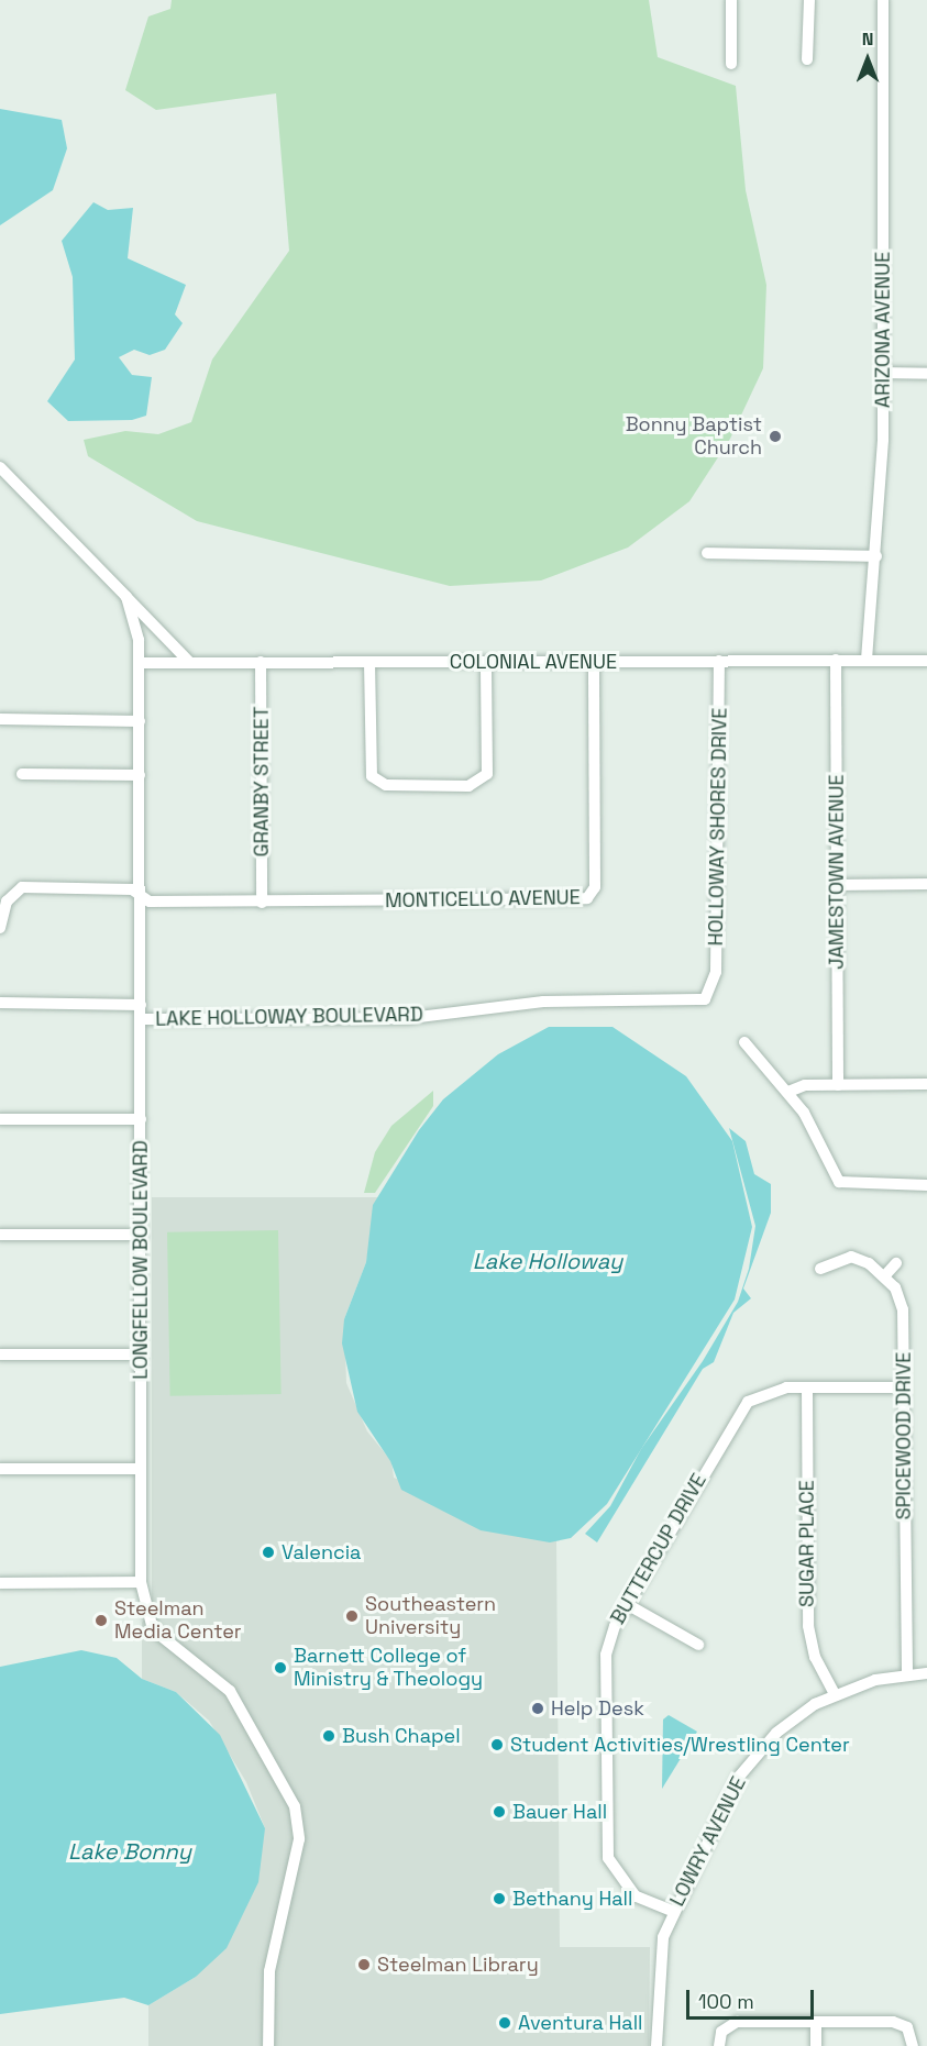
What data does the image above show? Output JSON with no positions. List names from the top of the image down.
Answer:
{
  "streets": {
    "street": [
      "ARIZONA AVENUE",
      "COLONIAL AVENUE",
      "GRANBY STREET",
      "HOLLOWAY SHORES DRIVE",
      "JAMESTOWN AVENUE",
      "MONTICELLO AVENUE",
      "LAKE HOLLOWAY BOULEVARD",
      "LONGFELLOW BOULEVARD",
      "SPICEWOOD DRIVE",
      "SUGAR PLACE",
      "BUTTERCUP DRIVE",
      "LOWRY AVENUE"
    ]
  },
  "crossings": [
    ["ARIZONA AVENUE", "COLONIAL AVENUE"],
    ["COLONIAL AVENUE", "GRANBY STREET"],
    ["COLONIAL AVENUE", "HOLLOWAY SHORES DRIVE"],
    ["COLONIAL AVENUE", "JAMESTOWN AVENUE"],
    ["COLONIAL AVENUE", "MONTICELLO AVENUE"],
    ["COLONIAL AVENUE", "LONGFELLOW BOULEVARD"],
    ["GRANBY STREET", "MONTICELLO AVENUE"],
    ["HOLLOWAY SHORES DRIVE", "LAKE HOLLOWAY BOULEVARD"],
    ["MONTICELLO AVENUE", "LONGFELLOW BOULEVARD"],
    ["LAKE HOLLOWAY BOULEVARD", "LONGFELLOW BOULEVARD"],
    ["SPICEWOOD DRIVE", "BUTTERCUP DRIVE"],
    ["SPICEWOOD DRIVE", "LOWRY AVENUE"],
    ["SUGAR PLACE", "BUTTERCUP DRIVE"],
    ["SUGAR PLACE", "LOWRY AVENUE"],
    ["BUTTERCUP DRIVE", "LOWRY AVENUE"]
  ],
  "water": ["Lake Holloway", "Lake Bonny"],
  "places": [
    "Bonny Baptist Church",
    "Valencia",
    "Southeastern University",
    "Steelman Media Center",
    "Barnett College of Ministry & Theology",
    "Help Desk",
    "Bush Chapel",
    "Student Activities/Wrestling Center",
    "Bauer Hall",
    "Bethany Hall",
    "Steelman Library",
    "Aventura Hall"
  ],
  "scale_bar": "100 m",
  "north": "top"
}
